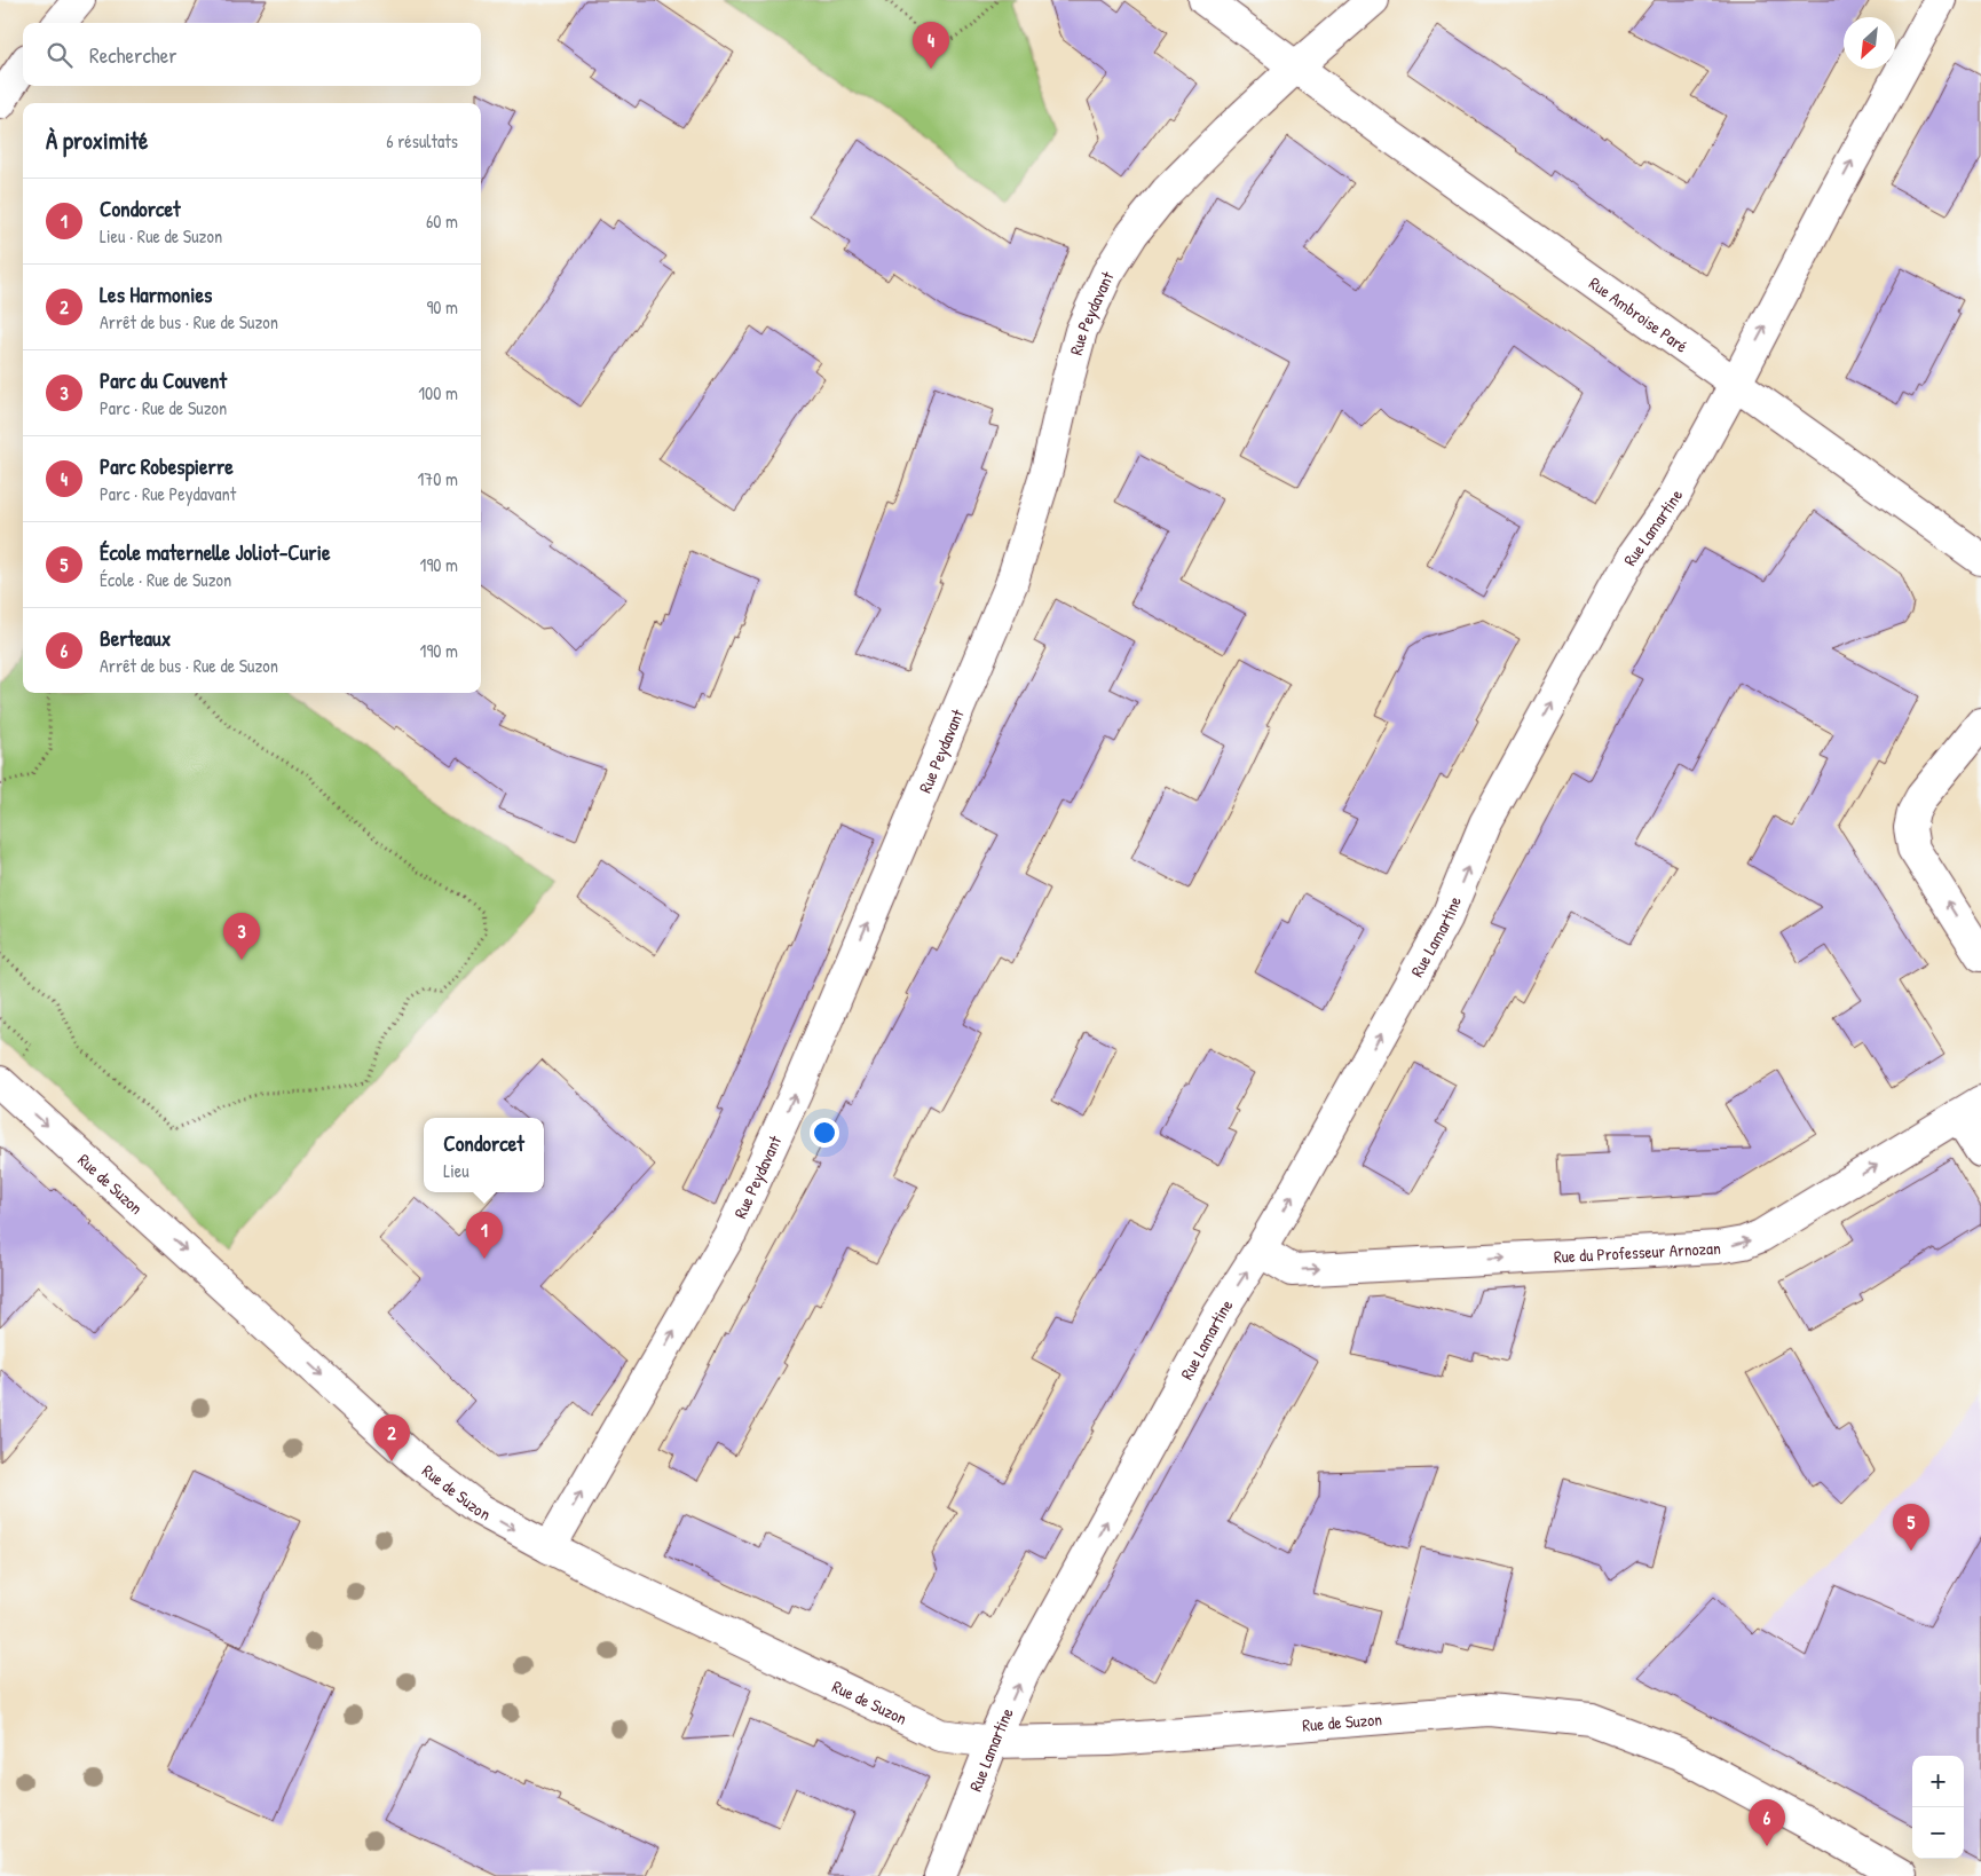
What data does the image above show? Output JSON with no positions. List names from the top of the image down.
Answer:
{
  "streets": {
    "street": [
      "Rue Ambroise Paré",
      "Rue Peydavant",
      "Rue Lamartine",
      "Rue de Suzon",
      "Rue du Professeur Arnozan"
    ]
  },
  "crossings": [
    ["Rue Ambroise Paré", "Rue Peydavant"],
    ["Rue Ambroise Paré", "Rue Lamartine"],
    ["Rue Peydavant", "Rue de Suzon"],
    ["Rue Lamartine", "Rue de Suzon"],
    ["Rue Lamartine", "Rue du Professeur Arnozan"]
  ],
  "one_way": ["Rue Peydavant", "Rue Lamartine", "Rue du Professeur Arnozan"],
  "north": "bottom left",
  "page": {
    "pins": [
      "4",
      "3",
      "1",
      "2",
      "5",
      "6"
    ],
    "search": "Rechercher",
    "heading": ["À proximité", "6 résultats"],
    "list": [
      {
        "mark": "1",
        "name": "Condorcet",
        "note": "Lieu · Rue de Suzon",
        "value": "60 m"
      },
      {
        "mark": "2",
        "name": "Les Harmonies",
        "note": "Arrêt de bus · Rue de Suzon",
        "value": "90 m"
      },
      {
        "mark": "3",
        "name": "Parc du Couvent",
        "note": "Parc · Rue de Suzon",
        "value": "100 m"
      },
      {
        "mark": "4",
        "name": "Parc Robespierre",
        "note": "Parc · Rue Peydavant",
        "value": "170 m"
      },
      {
        "mark": "5",
        "name": "École maternelle Joliot-Curie",
        "note": "École · Rue de Suzon",
        "value": "190 m"
      },
      {
        "mark": "6",
        "name": "Berteaux",
        "note": "Arrêt de bus · Rue de Suzon",
        "value": "190 m"
      }
    ],
    "popup": ["Condorcet", "Lieu"],
    "map_buttons": ["+", "−"]
  }
}
